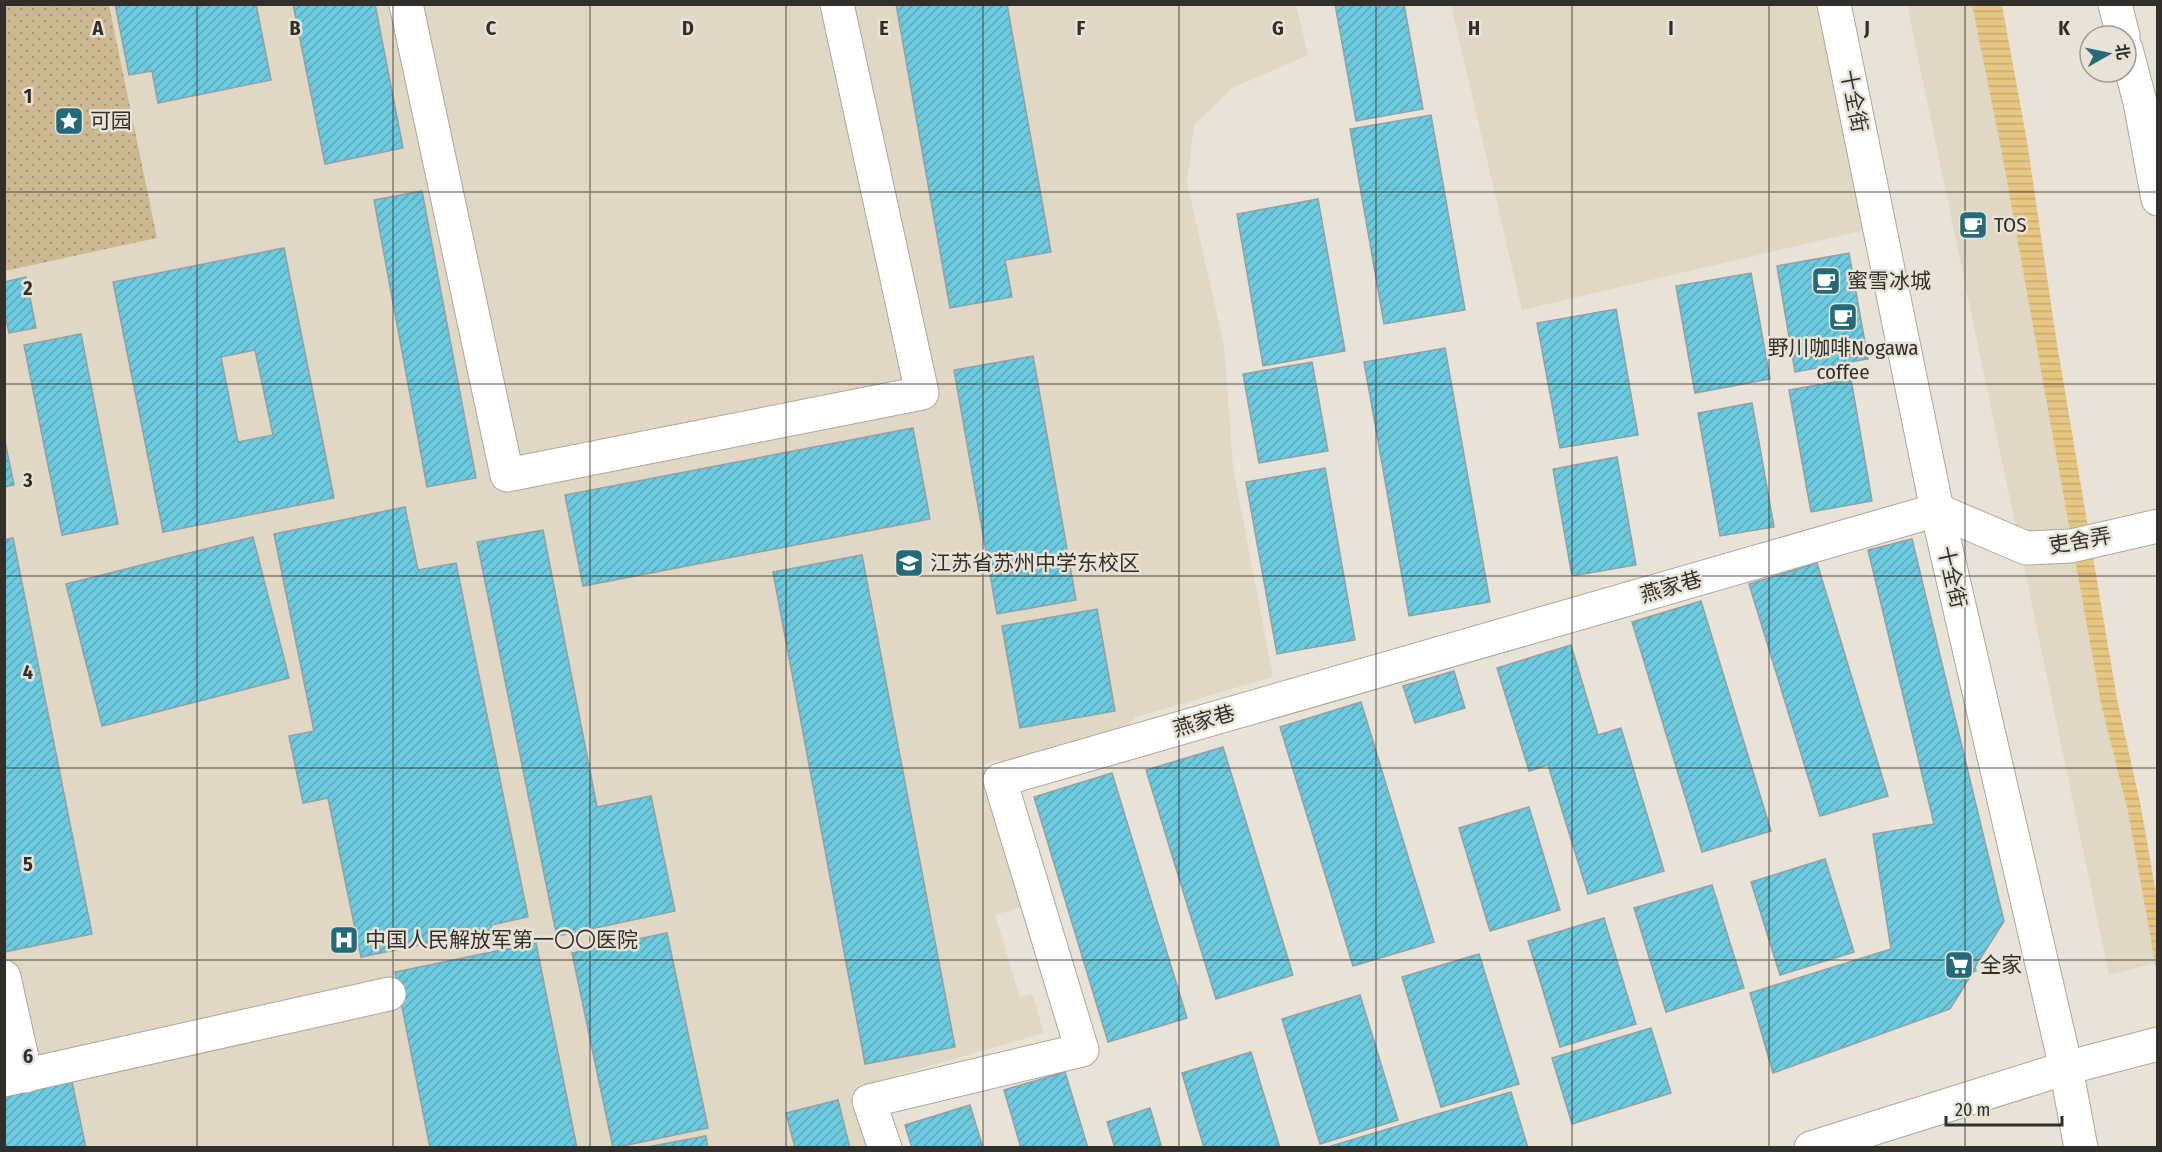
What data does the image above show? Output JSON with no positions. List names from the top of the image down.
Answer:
{
  "streets": {
    "street": ["十全街", "吏舍弄", "燕家巷"]
  },
  "crossings": [
    ["十全街", "吏舍弄"],
    ["十全街", "燕家巷"],
    ["吏舍弄", "燕家巷"]
  ],
  "places": {
    "place": ["可园"],
    "cafe": ["TOS", "蜜雪冰城", "野川咖啡Nogawa coffee"],
    "school or university": ["江苏省苏州中学东校区"],
    "hospital": ["中国人民解放军第一〇〇医院"],
    "supermarket": ["全家"]
  },
  "scale_bar": "20 m",
  "north": "right",
  "grid": {
    "columns": [
      "A",
      "B",
      "C",
      "D",
      "E",
      "F",
      "G",
      "H",
      "I",
      "J",
      "K"
    ],
    "rows": [
      "1",
      "2",
      "3",
      "4",
      "5",
      "6"
    ]
  }
}
